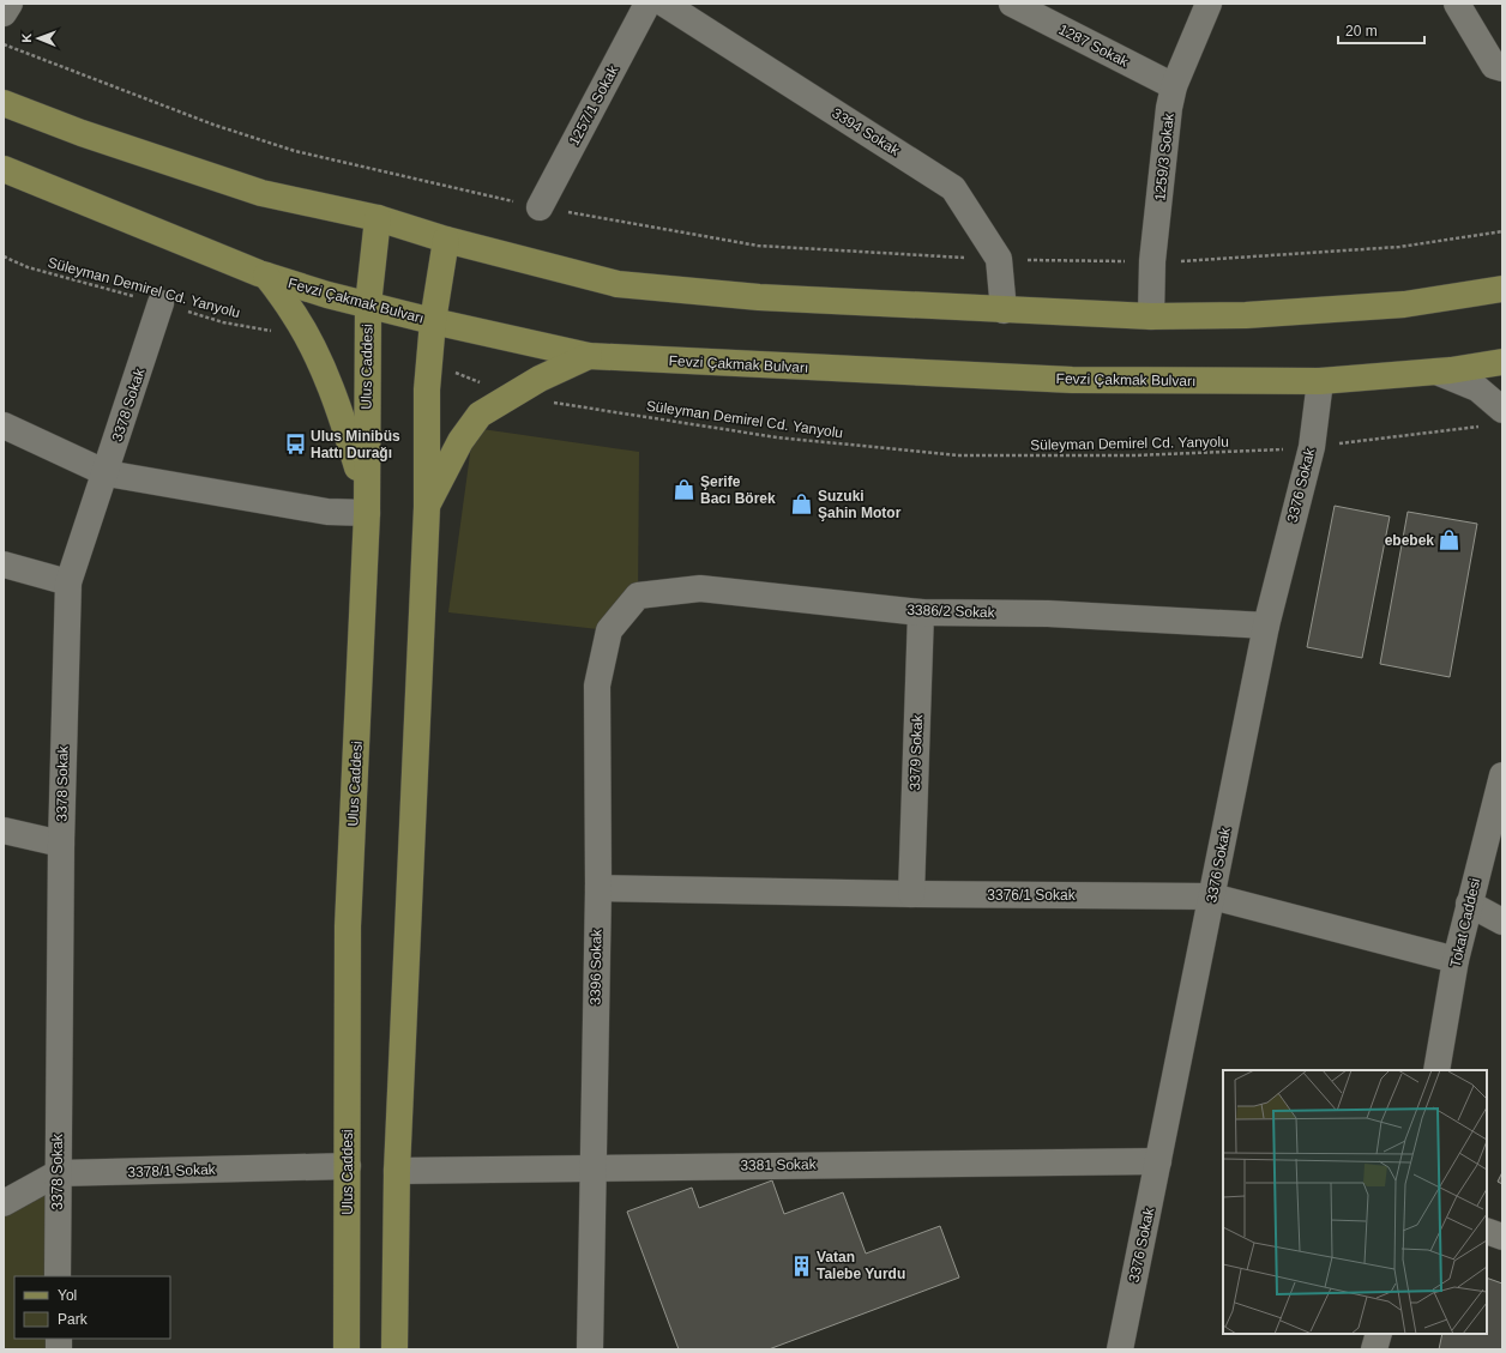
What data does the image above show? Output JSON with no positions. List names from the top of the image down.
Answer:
{
  "streets": {
    "main road": ["Fevzi Çakmak Bulvarı", "Ulus Caddesi"],
    "street": [
      "1287 Sokak",
      "1257/1 Sokak",
      "3394 Sokak",
      "1259/3 Sokak",
      "3378 Sokak",
      "3376 Sokak",
      "3386/2 Sokak",
      "3379 Sokak",
      "3376/1 Sokak",
      "Tokat Caddesi",
      "3396 Sokak",
      "3381 Sokak",
      "3378/1 Sokak"
    ],
    "path": ["Süleyman Demirel Cd. Yanyolu"]
  },
  "crossings": [
    ["1287 Sokak", "1259/3 Sokak"],
    ["Süleyman Demirel Cd. Yanyolu", "3378 Sokak"],
    ["Süleyman Demirel Cd. Yanyolu", "3376 Sokak"],
    ["Fevzi Çakmak Bulvarı", "Ulus Caddesi"],
    ["Fevzi Çakmak Bulvarı", "3376 Sokak"],
    ["Ulus Caddesi", "3378/1 Sokak"],
    ["3378 Sokak", "3378/1 Sokak"],
    ["3376 Sokak", "3386/2 Sokak"],
    ["3376 Sokak", "3376/1 Sokak"],
    ["3376 Sokak", "3381 Sokak"],
    ["3386/2 Sokak", "3379 Sokak"],
    ["3386/2 Sokak", "3396 Sokak"],
    ["3379 Sokak", "3376/1 Sokak"],
    ["3376/1 Sokak", "Tokat Caddesi"],
    ["3376/1 Sokak", "3396 Sokak"],
    ["3396 Sokak", "3381 Sokak"]
  ],
  "places": {
    "bus stop": ["Ulus Minibüs Hattı Durağı"],
    "shop": ["Şerife Bacı Börek", "Suzuki Şahin Motor", "ebebek"],
    "building": ["Vatan Talebe Yurdu"]
  },
  "legend": ["Yol", "Park"],
  "scale_bar": "20 m",
  "north": "left"
}
